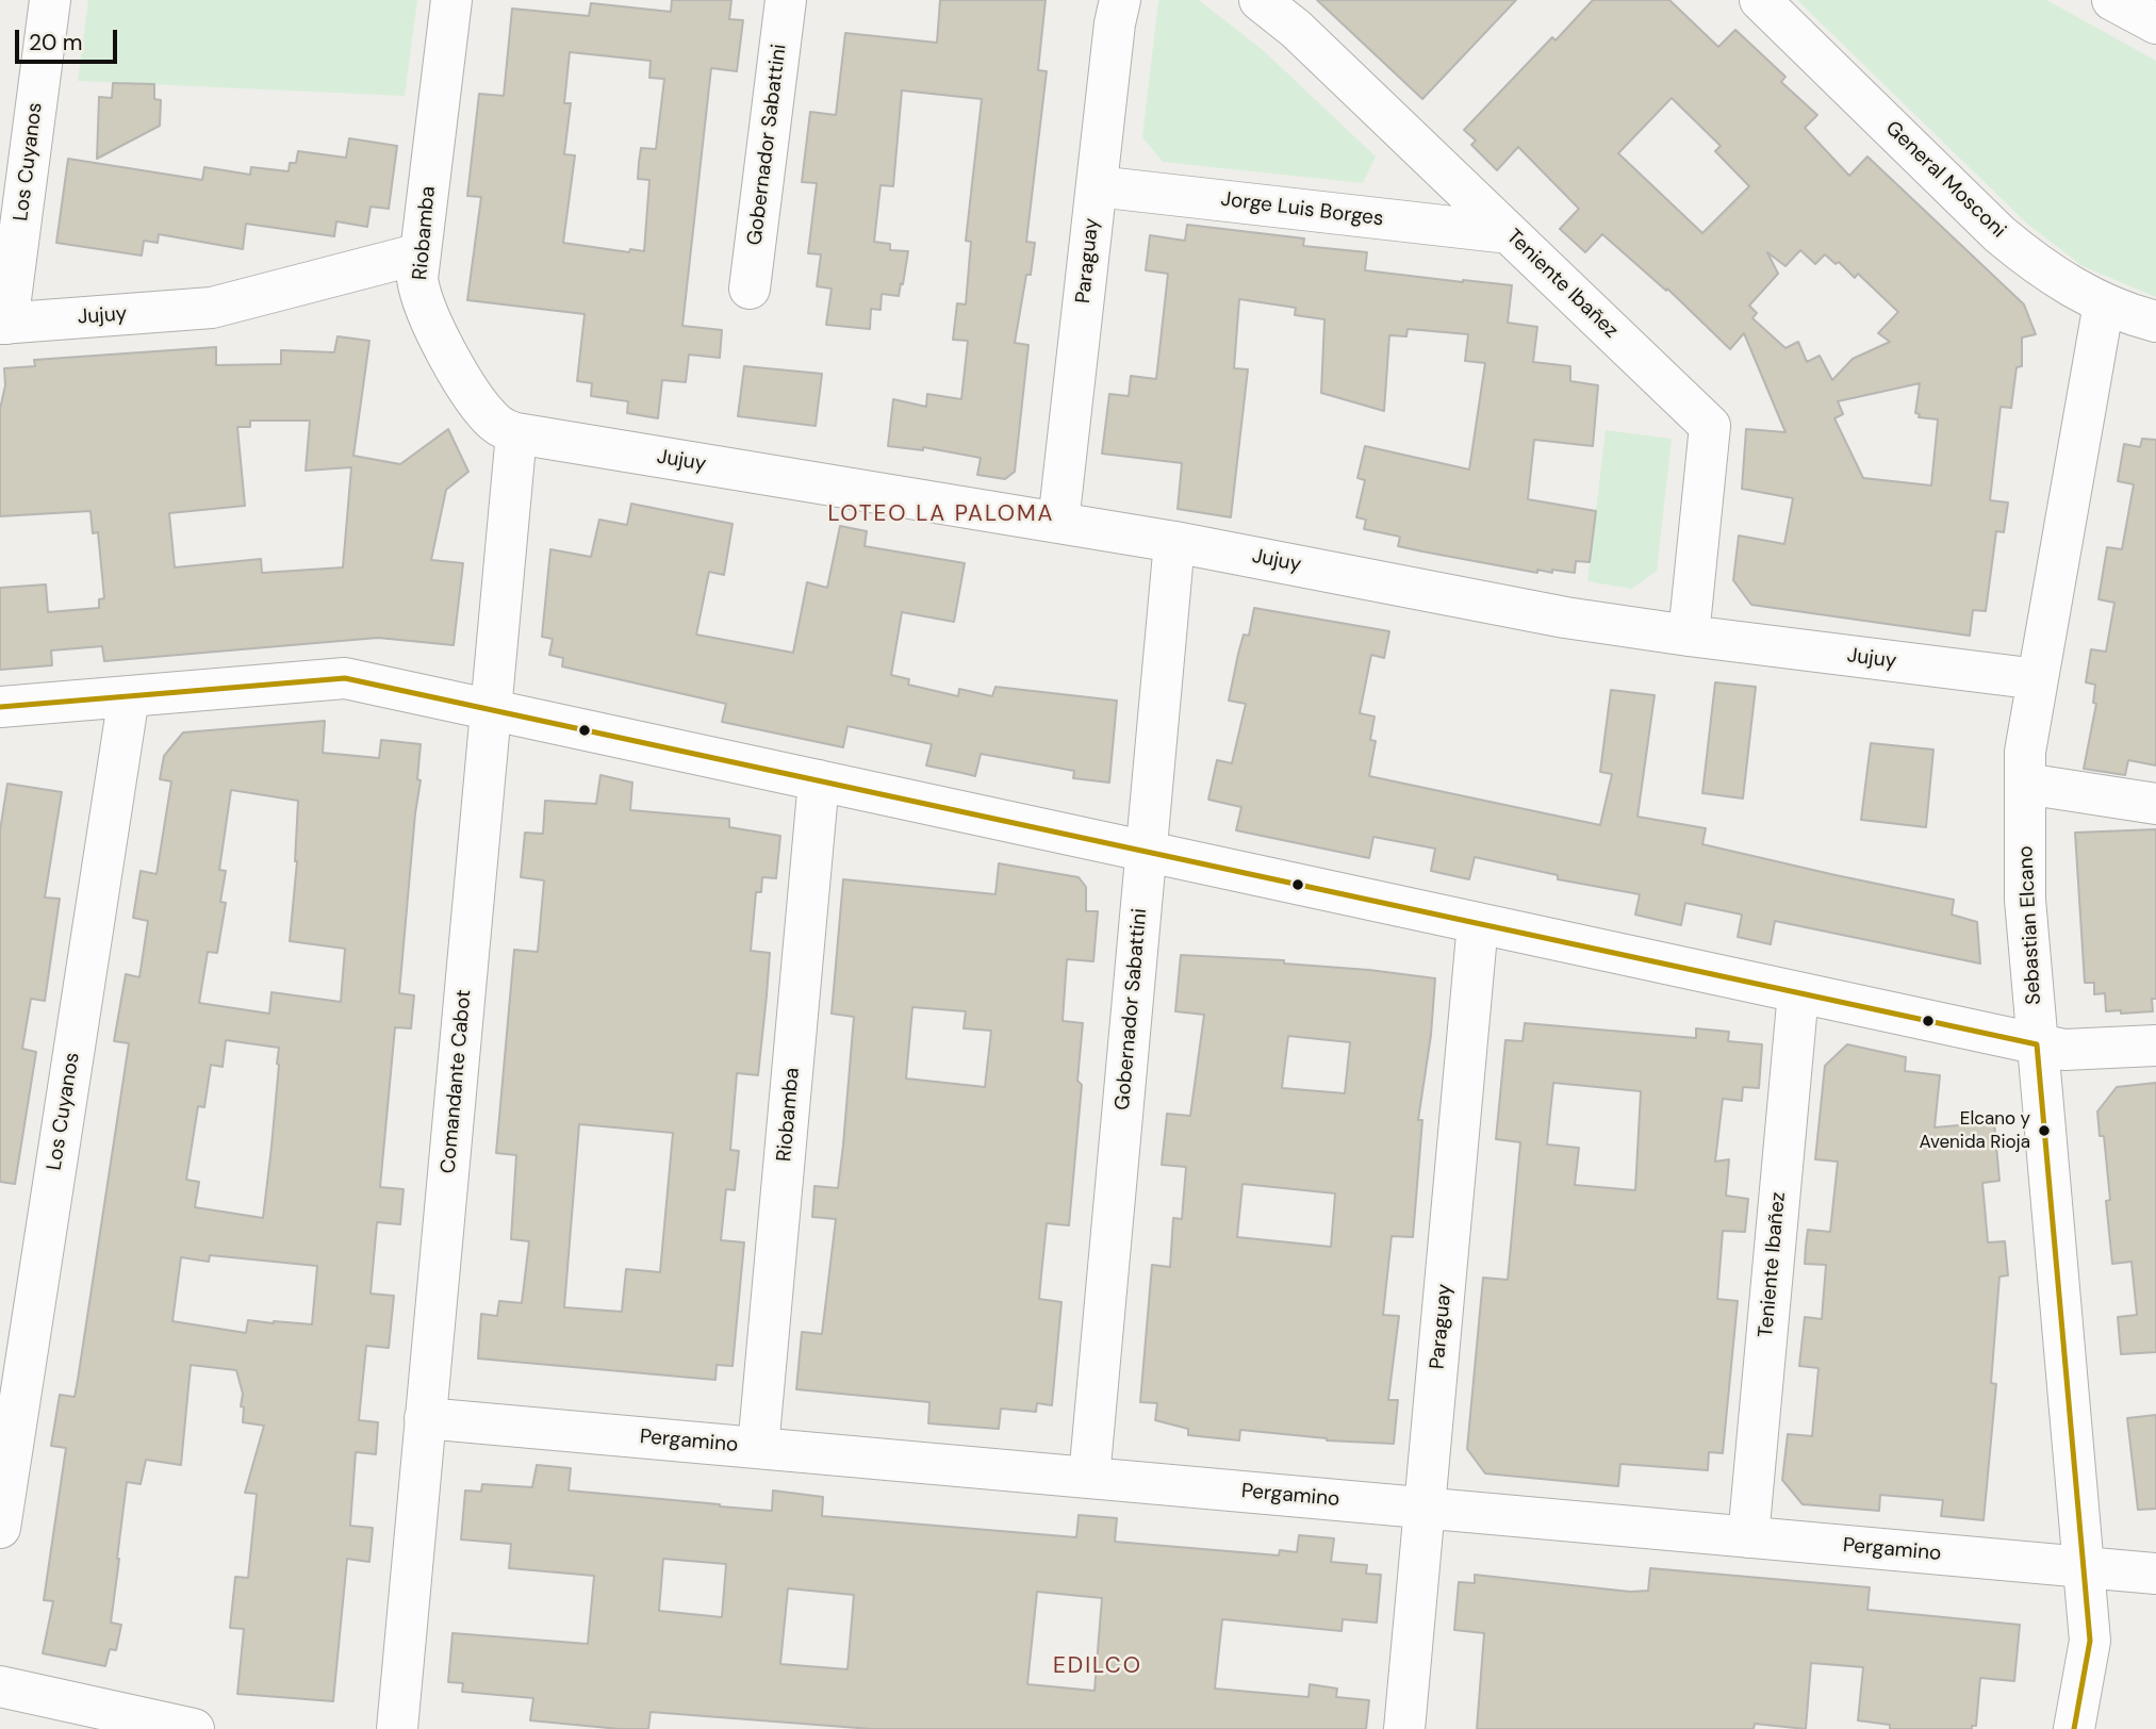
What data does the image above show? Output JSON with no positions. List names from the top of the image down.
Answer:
{
  "streets": {
    "main road": [
      "Gobernador Sabattini",
      "Los Cuyanos",
      "General Mosconi",
      "Jorge Luis Borges",
      "Riobamba",
      "Paraguay",
      "Teniente Ibañez",
      "Jujuy",
      "Sebastian Elcano",
      "Comandante Cabot",
      "Pergamino"
    ]
  },
  "crossings": [
    ["Gobernador Sabattini", "Jujuy"],
    ["Gobernador Sabattini", "Pergamino"],
    ["Los Cuyanos", "Jujuy"],
    ["General Mosconi", "Sebastian Elcano"],
    ["Jorge Luis Borges", "Paraguay"],
    ["Jorge Luis Borges", "Teniente Ibañez"],
    ["Riobamba", "Jujuy"],
    ["Riobamba", "Comandante Cabot"],
    ["Riobamba", "Pergamino"],
    ["Paraguay", "Jujuy"],
    ["Paraguay", "Pergamino"],
    ["Teniente Ibañez", "Jujuy"],
    ["Teniente Ibañez", "Pergamino"],
    ["Jujuy", "Sebastian Elcano"],
    ["Jujuy", "Comandante Cabot"],
    ["Sebastian Elcano", "Pergamino"],
    ["Comandante Cabot", "Pergamino"]
  ],
  "districts": ["LOTEO LA PALOMA", "EDILCO"],
  "places": ["Elcano y Avenida Rioja"],
  "scale_bar": "20 m"
}
